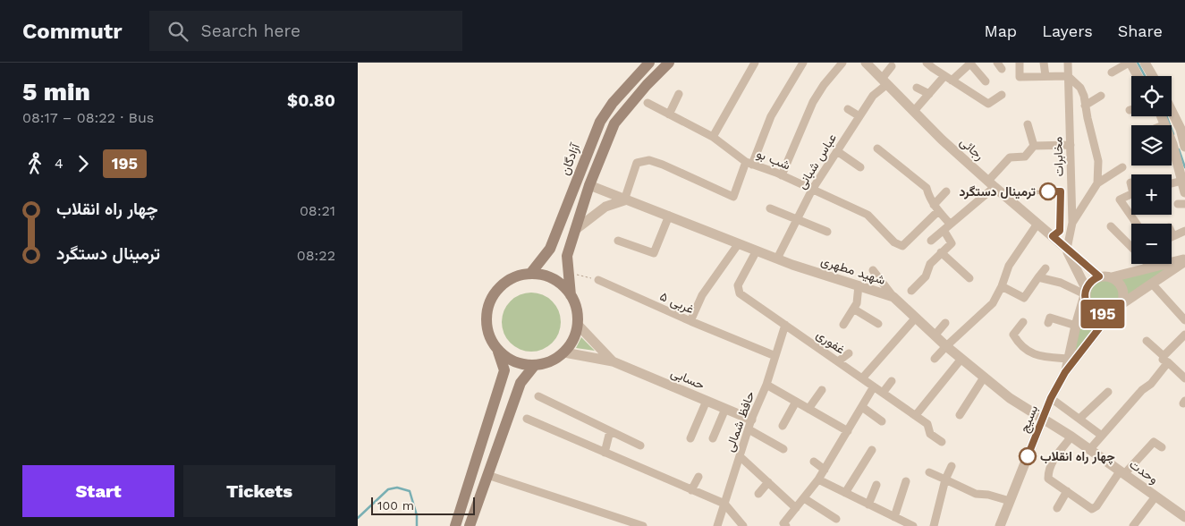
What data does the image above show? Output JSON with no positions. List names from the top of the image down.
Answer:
{
  "streets": {
    "main road": ["آزادگان"],
    "street": [
      "رجائی",
      "مخابرات",
      "شب بو",
      "عباس شبانی",
      "شهید مطهری",
      "۵ غربی",
      "غفوری",
      "حسابی",
      "بسیج",
      "حافظ شمالی",
      "وحدت"
    ]
  },
  "crossings": [
    ["رجائی", "مخابرات"],
    ["رجائی", "عباس شبانی"],
    ["رجائی", "بسیج"],
    ["آزادگان", "حسابی"],
    ["شب بو", "عباس شبانی"],
    ["شب بو", "شهید مطهری"],
    ["عباس شبانی", "شهید مطهری"],
    ["شهید مطهری", "غفوری"],
    ["شهید مطهری", "بسیج"],
    ["شهید مطهری", "وحدت"],
    ["۵ غربی", "حافظ شمالی"],
    ["غفوری", "حافظ شمالی"],
    ["حسابی", "حافظ شمالی"],
    ["بسیج", "وحدت"]
  ],
  "places": ["ترمینال دستگرد", "چهار راه انقلاب"],
  "lines": ["bus line 195"],
  "scale_bar": "100 m",
  "page": {
    "header": "Commutr",
    "search": "Search here",
    "nav": ["Map", "Layers", "Share"],
    "heading": ["5 min", "08:17 – 08:22 · Bus", "$0.80"],
    "on_map": "195",
    "map_buttons": ["+", "−"],
    "legs": ["4", "195"],
    "list": [
      {
        "name": "چهار راه انقلاب",
        "value": "08:21"
      },
      {
        "name": "ترمینال دستگرد",
        "value": "08:22"
      }
    ],
    "buttons": ["Start", "Tickets"],
    "scale": "100 m"
  }
}
